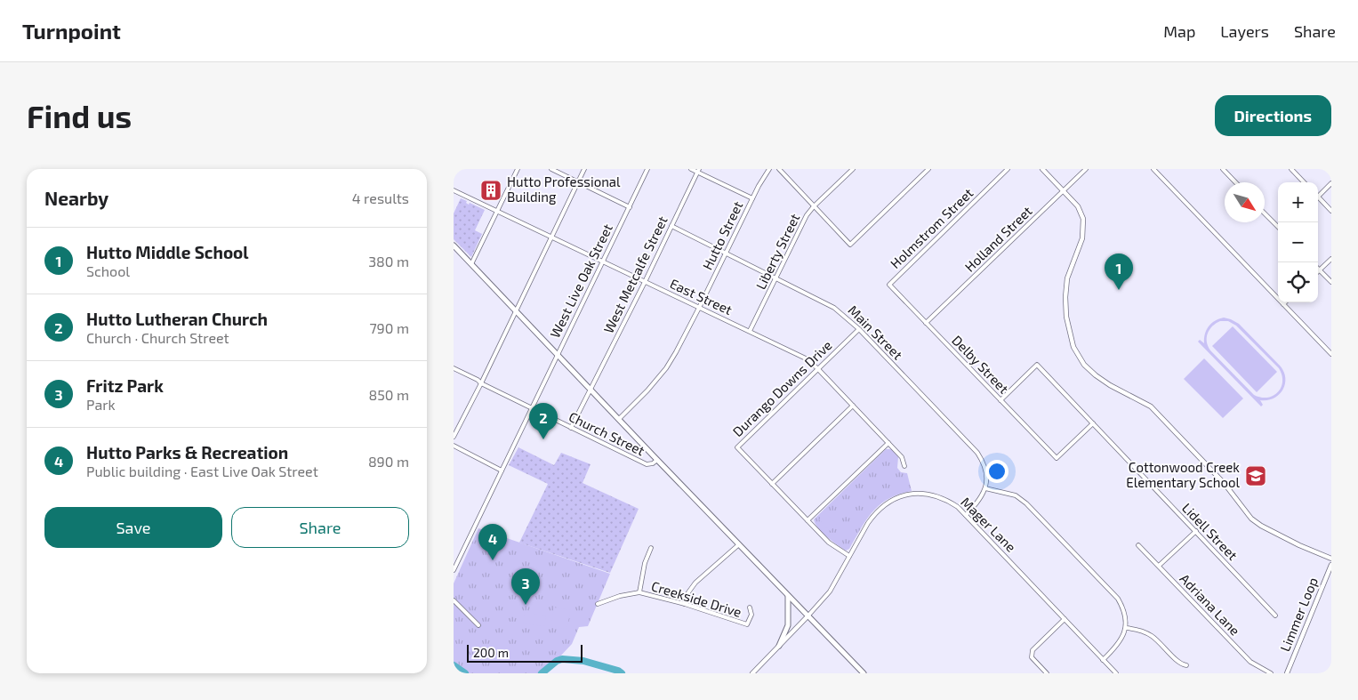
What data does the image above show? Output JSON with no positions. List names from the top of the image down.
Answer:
{
  "streets": {
    "street": [
      "Holmstrom Street",
      "Hutto Street",
      "Holland Street",
      "Liberty Street",
      "West Metcalfe Street",
      "West Live Oak Street",
      "East Street",
      "Main Street",
      "Delby Street",
      "Durango Downs Drive",
      "Church Street",
      "Mager Lane",
      "Lidell Street",
      "Creekside Drive",
      "Adriana Lane",
      "Limmer Loop"
    ]
  },
  "crossings": [
    ["Holmstrom Street", "Delby Street"],
    ["Hutto Street", "East Street"],
    ["Hutto Street", "Main Street"],
    ["Holland Street", "Delby Street"],
    ["Liberty Street", "East Street"],
    ["Liberty Street", "Main Street"],
    ["West Metcalfe Street", "East Street"],
    ["West Metcalfe Street", "Main Street"],
    ["West Metcalfe Street", "Church Street"],
    ["West Live Oak Street", "East Street"],
    ["West Live Oak Street", "Church Street"],
    ["East Street", "Durango Downs Drive"],
    ["Main Street", "Durango Downs Drive"],
    ["Delby Street", "Lidell Street"],
    ["Durango Downs Drive", "Mager Lane"]
  ],
  "places": {
    "building": ["Hutto Professional Building"],
    "school or university": ["Cottonwood Creek Elementary School"]
  },
  "scale_bar": "200 m",
  "north": "bottom right",
  "page": {
    "header": "Turnpoint",
    "nav": ["Map", "Layers", "Share"],
    "buttons": [
      "Directions",
      ["Save", "Share"]
    ],
    "title": "Find us",
    "heading": ["Nearby", "4 results"],
    "map_buttons": ["+", "−"],
    "list": [
      {
        "mark": "1",
        "name": "Hutto Middle School",
        "note": "School",
        "value": "380 m"
      },
      {
        "mark": "2",
        "name": "Hutto Lutheran Church",
        "note": "Church · Church Street",
        "value": "790 m"
      },
      {
        "mark": "3",
        "name": "Fritz Park",
        "note": "Park",
        "value": "850 m"
      },
      {
        "mark": "4",
        "name": "Hutto Parks & Recreation",
        "note": "Public building · East Live Oak Street",
        "value": "890 m"
      }
    ],
    "pins": [
      "1",
      "2",
      "4",
      "3"
    ],
    "scale": "200 m"
  }
}
